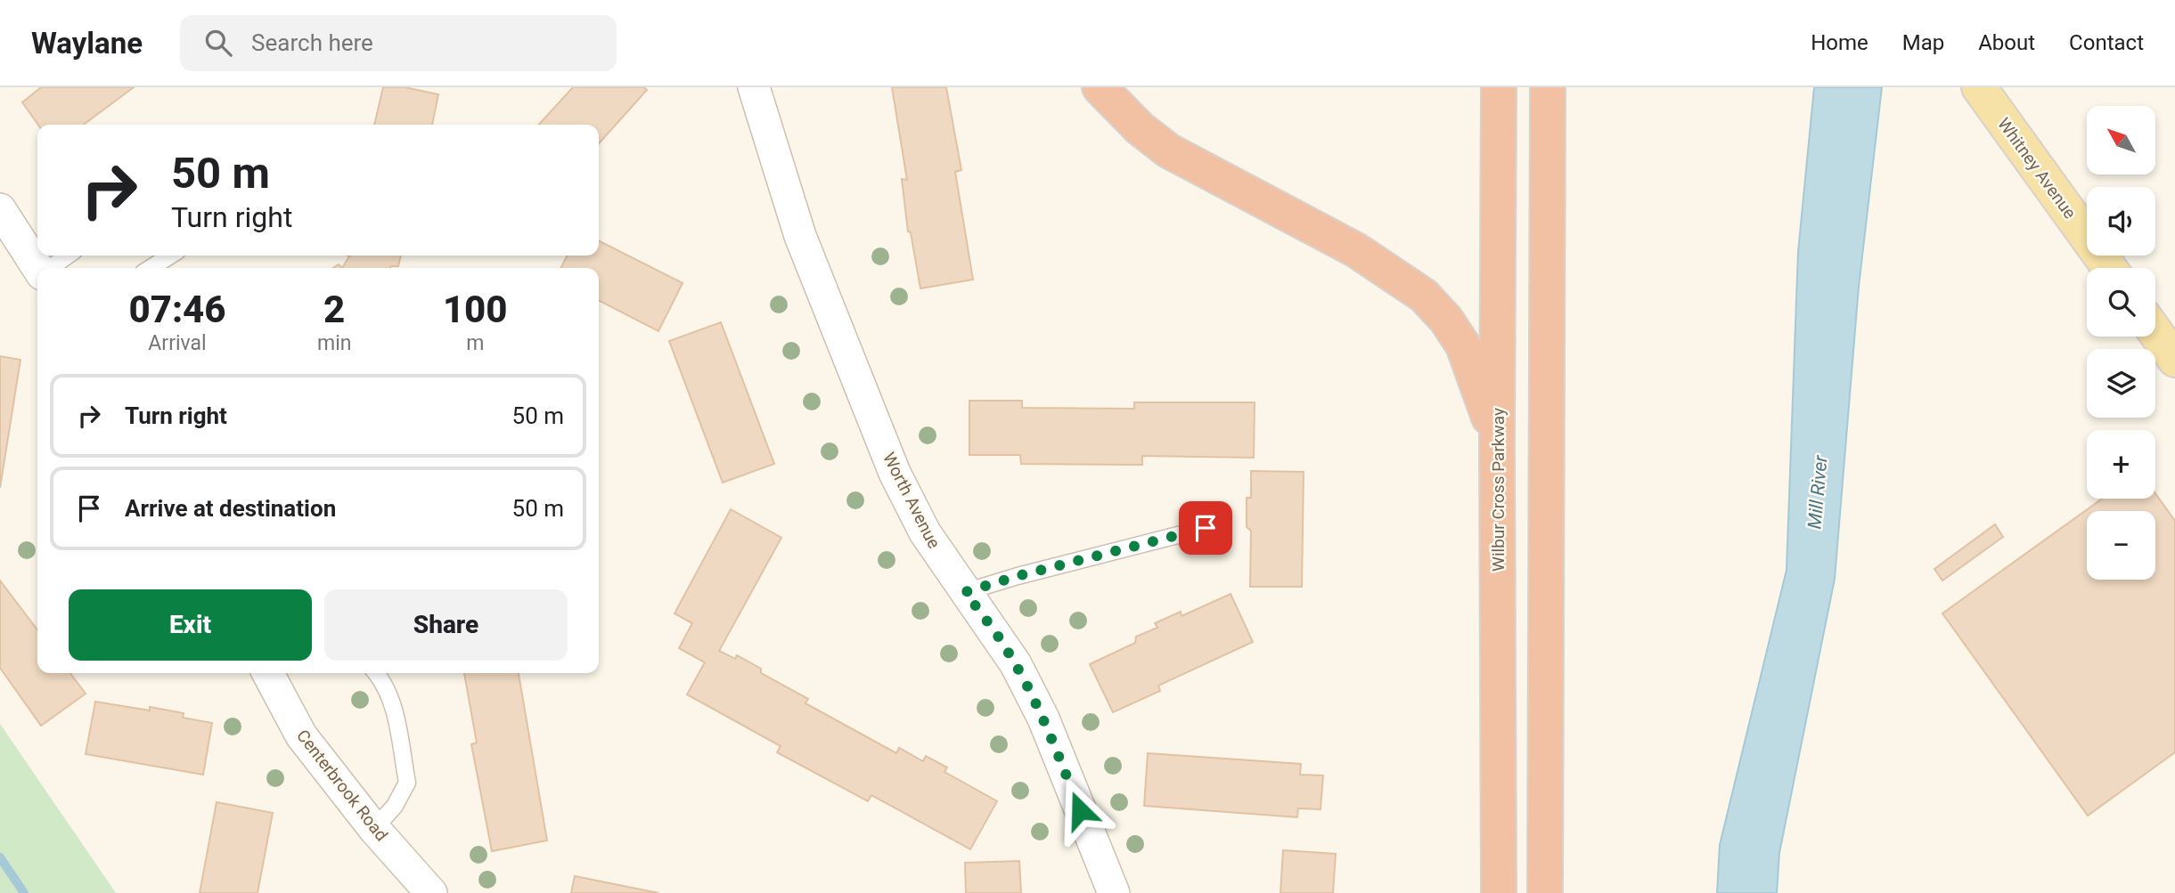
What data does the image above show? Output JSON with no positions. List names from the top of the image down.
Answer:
{
  "streets": {
    "highway": ["Wilbur Cross Parkway"],
    "main road": ["Whitney Avenue"],
    "street": ["Worth Avenue", "Centerbrook Road"]
  },
  "water": ["Mill River"],
  "north": "top left",
  "page": {
    "header": "Waylane",
    "search": "Search here",
    "nav": [
      "Home",
      "Map",
      "About",
      "Contact"
    ],
    "map_buttons": ["+", "−"],
    "turn": ["50 m", "Turn right"],
    "eta": [
      "07:46",
      "Arrival",
      "2",
      "min",
      "100",
      "m"
    ],
    "list": [
      {
        "name": "Turn right",
        "value": "50 m"
      },
      {
        "name": "Arrive at destination",
        "value": "50 m"
      }
    ],
    "buttons": ["Exit", "Share"]
  }
}
